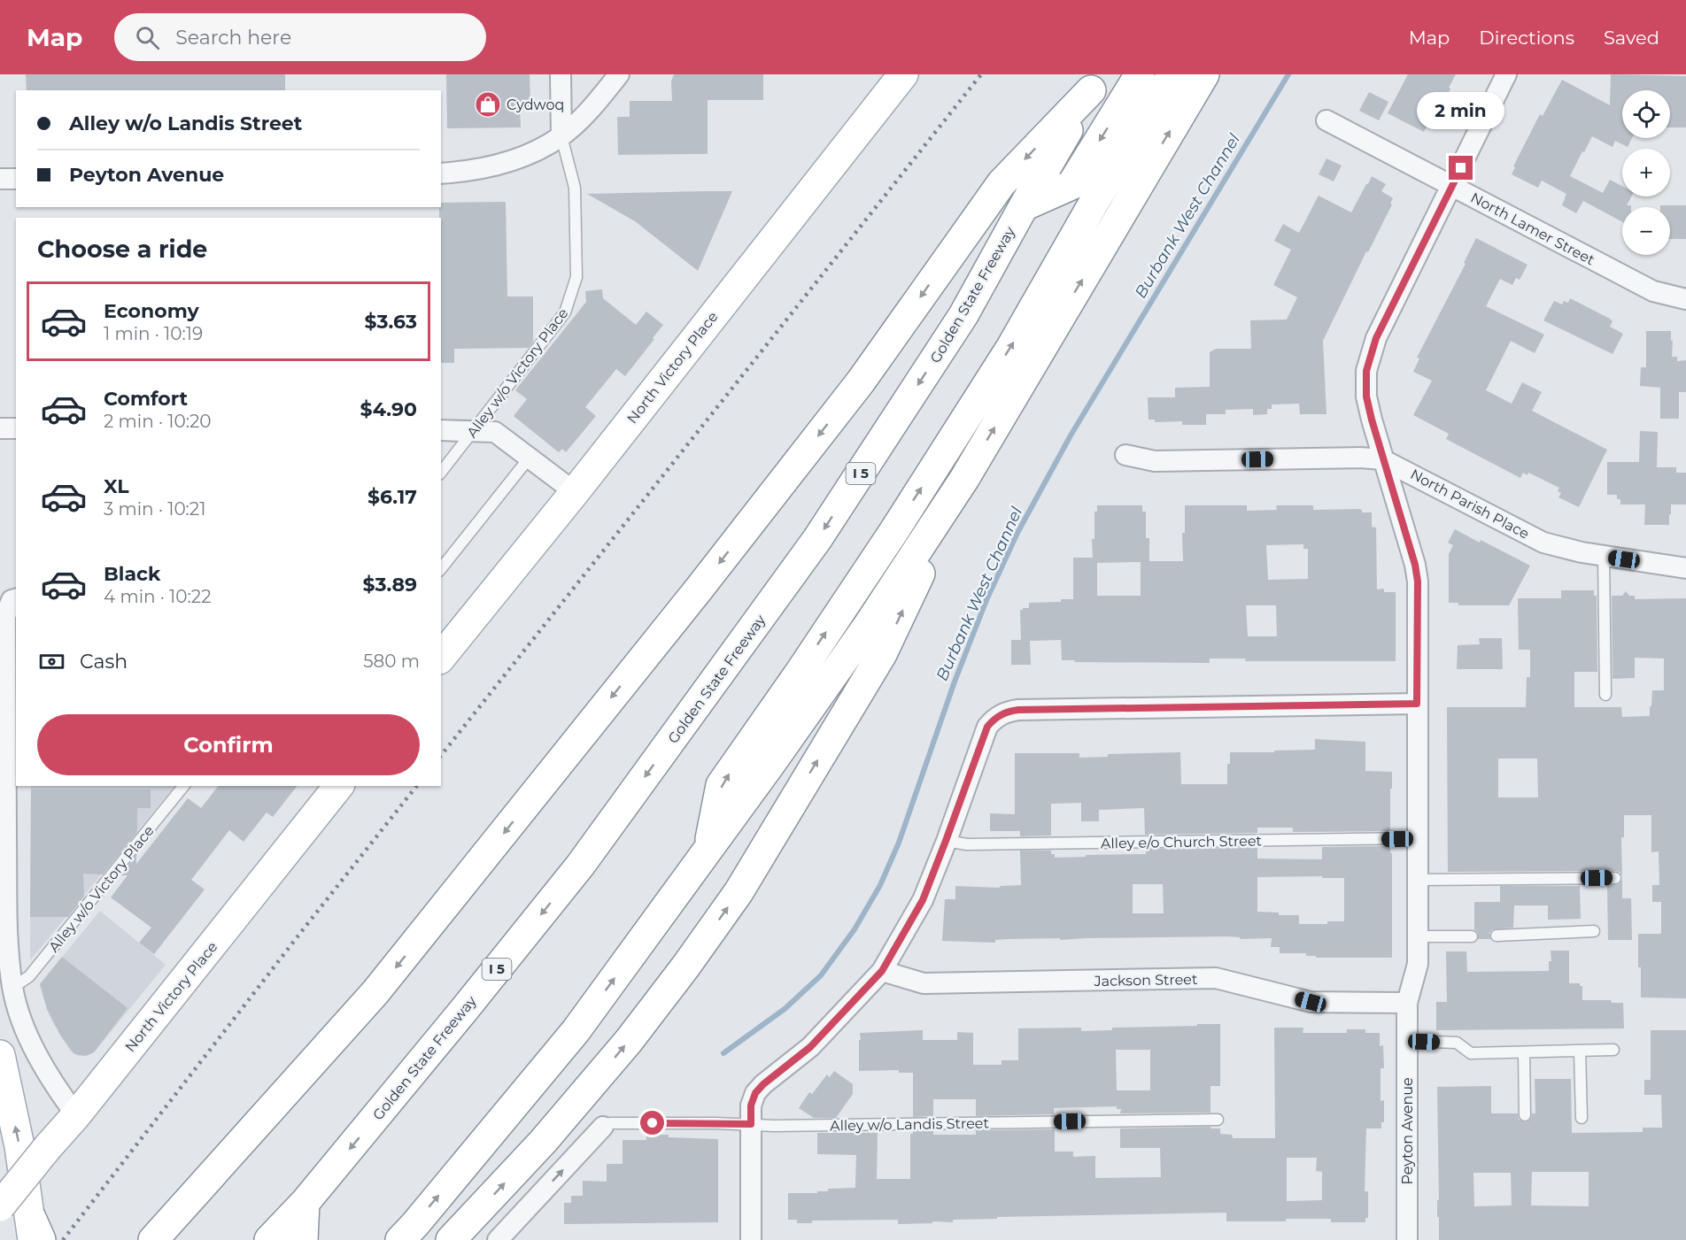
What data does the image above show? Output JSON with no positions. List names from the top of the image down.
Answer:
{
  "streets": {
    "main road": ["Golden State Freeway", "North Victory Place", "I 5"],
    "street": [
      "North Lamer Street",
      "North Parish Place",
      "Jackson Street",
      "Peyton Avenue"
    ],
    "lane": ["Alley w/o Victory Place", "Alley e/o Church Street", "Alley w/o Landis Street"]
  },
  "crossings": [
    ["North Lamer Street", "Peyton Avenue"],
    ["North Parish Place", "Peyton Avenue"],
    ["Alley e/o Church Street", "Peyton Avenue"],
    ["Jackson Street", "Peyton Avenue"]
  ],
  "water": ["Burbank West Channel"],
  "places": {
    "shop": ["Cydwoq"]
  },
  "page": {
    "header": "Map",
    "search": "Search here",
    "nav": ["Map", "Directions", "Saved"],
    "map_buttons": ["+", "−"],
    "banner": ["Alley w/o Landis Street", "Peyton Avenue"],
    "bubble": "2 min",
    "heading": "Choose a ride",
    "list": [
      {
        "name": "Economy",
        "note": "1 min · 10:19",
        "value": "$3.63"
      },
      {
        "name": "Comfort",
        "note": "2 min · 10:20",
        "value": "$4.90"
      },
      {
        "name": "XL",
        "note": "3 min · 10:21",
        "value": "$6.17"
      },
      {
        "name": "Black",
        "note": "4 min · 10:22",
        "value": "$3.89"
      }
    ],
    "pay": ["Cash", "580 m"],
    "buttons": "Confirm"
  }
}
